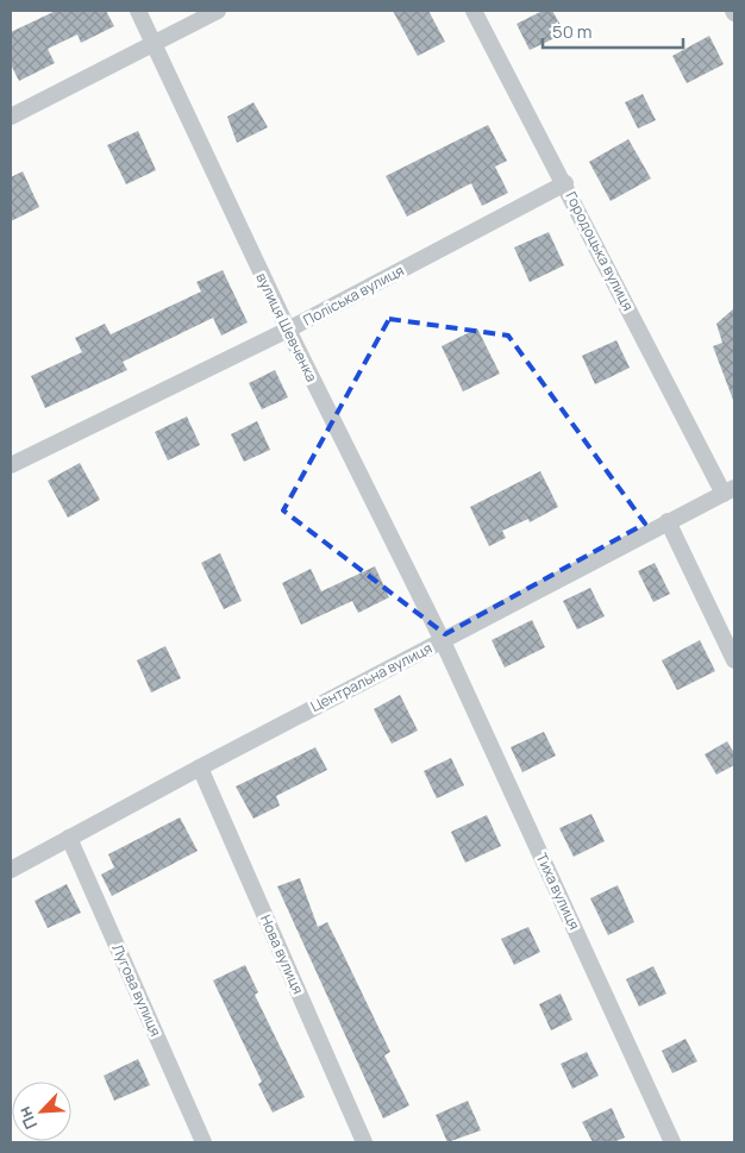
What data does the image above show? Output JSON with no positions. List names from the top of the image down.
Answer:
{
  "streets": {
    "street": [
      "Городоцька вулиця",
      "Поліська вулиця",
      "вулиця Шевченка",
      "Центральна вулиця",
      "Тиха вулиця",
      "Нова вулиця",
      "Лугова вулиця"
    ]
  },
  "crossings": [
    ["Городоцька вулиця", "Поліська вулиця"],
    ["Городоцька вулиця", "Центральна вулиця"],
    ["Поліська вулиця", "вулиця Шевченка"],
    ["вулиця Шевченка", "Центральна вулиця"],
    ["вулиця Шевченка", "Тиха вулиця"],
    ["Центральна вулиця", "Тиха вулиця"],
    ["Центральна вулиця", "Нова вулиця"],
    ["Центральна вулиця", "Лугова вулиця"]
  ],
  "scale_bar": "50 m",
  "north": "bottom left"
}
